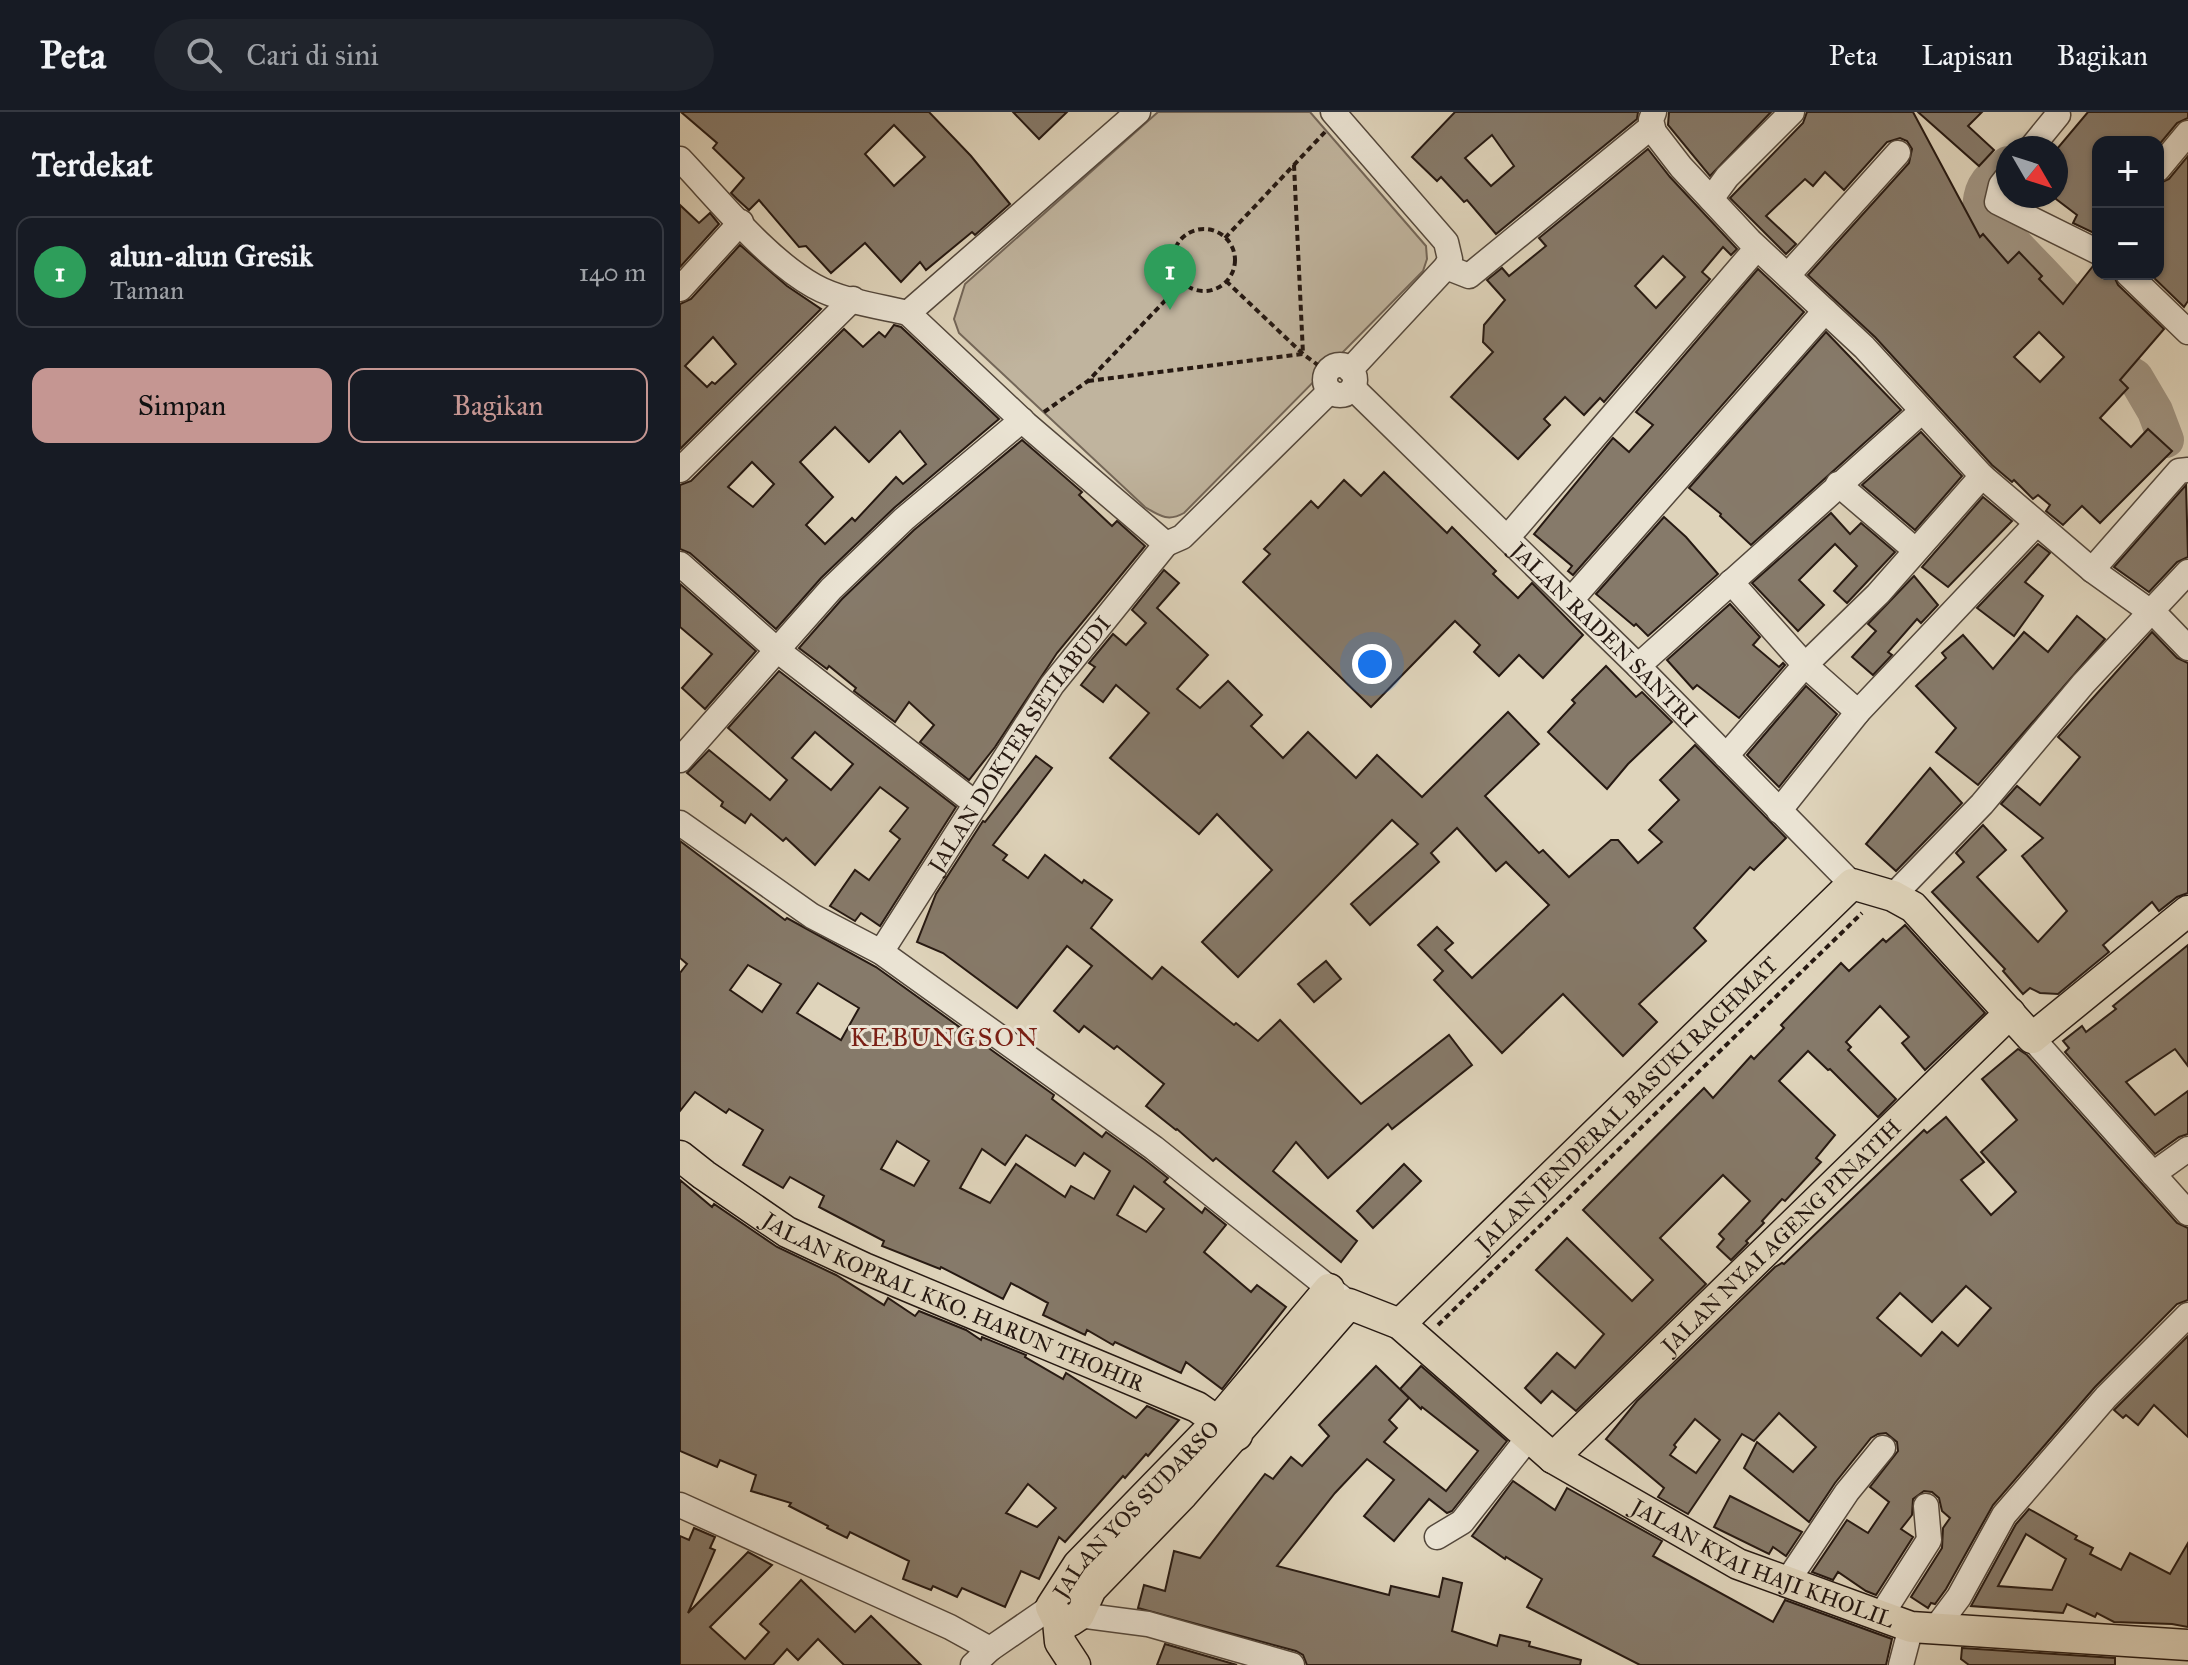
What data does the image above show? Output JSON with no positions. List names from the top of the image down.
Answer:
{
  "streets": {
    "main road": [
      "JALAN JENDERAL BASUKI RACHMAT",
      "JALAN NYAI AGENG PINATIH",
      "JALAN KOPRAL KKO. HARUN THOHIR",
      "JALAN YOS SUDARSO",
      "JALAN KYAI HAJI KHOLIL"
    ],
    "street": ["JALAN RADEN SANTRI", "JALAN DOKTER SETIABUDI"]
  },
  "crossings": [
    ["JALAN RADEN SANTRI", "JALAN DOKTER SETIABUDI"],
    ["JALAN RADEN SANTRI", "JALAN JENDERAL BASUKI RACHMAT"],
    ["JALAN JENDERAL BASUKI RACHMAT", "JALAN KYAI HAJI KHOLIL"],
    ["JALAN NYAI AGENG PINATIH", "JALAN KYAI HAJI KHOLIL"],
    ["JALAN KOPRAL KKO. HARUN THOHIR", "JALAN YOS SUDARSO"],
    ["JALAN YOS SUDARSO", "JALAN KYAI HAJI KHOLIL"]
  ],
  "districts": ["KEBUNGSON"],
  "north": "bottom right",
  "page": {
    "header": "Peta",
    "search": "Cari di sini",
    "nav": ["Peta", "Lapisan", "Bagikan"],
    "heading": "Terdekat",
    "map_buttons": ["+", "−"],
    "list": [
      {
        "mark": "1",
        "name": "alun-alun Gresik",
        "note": "Taman",
        "value": "140 m"
      }
    ],
    "pins": "1",
    "buttons": ["Simpan", "Bagikan"]
  }
}
